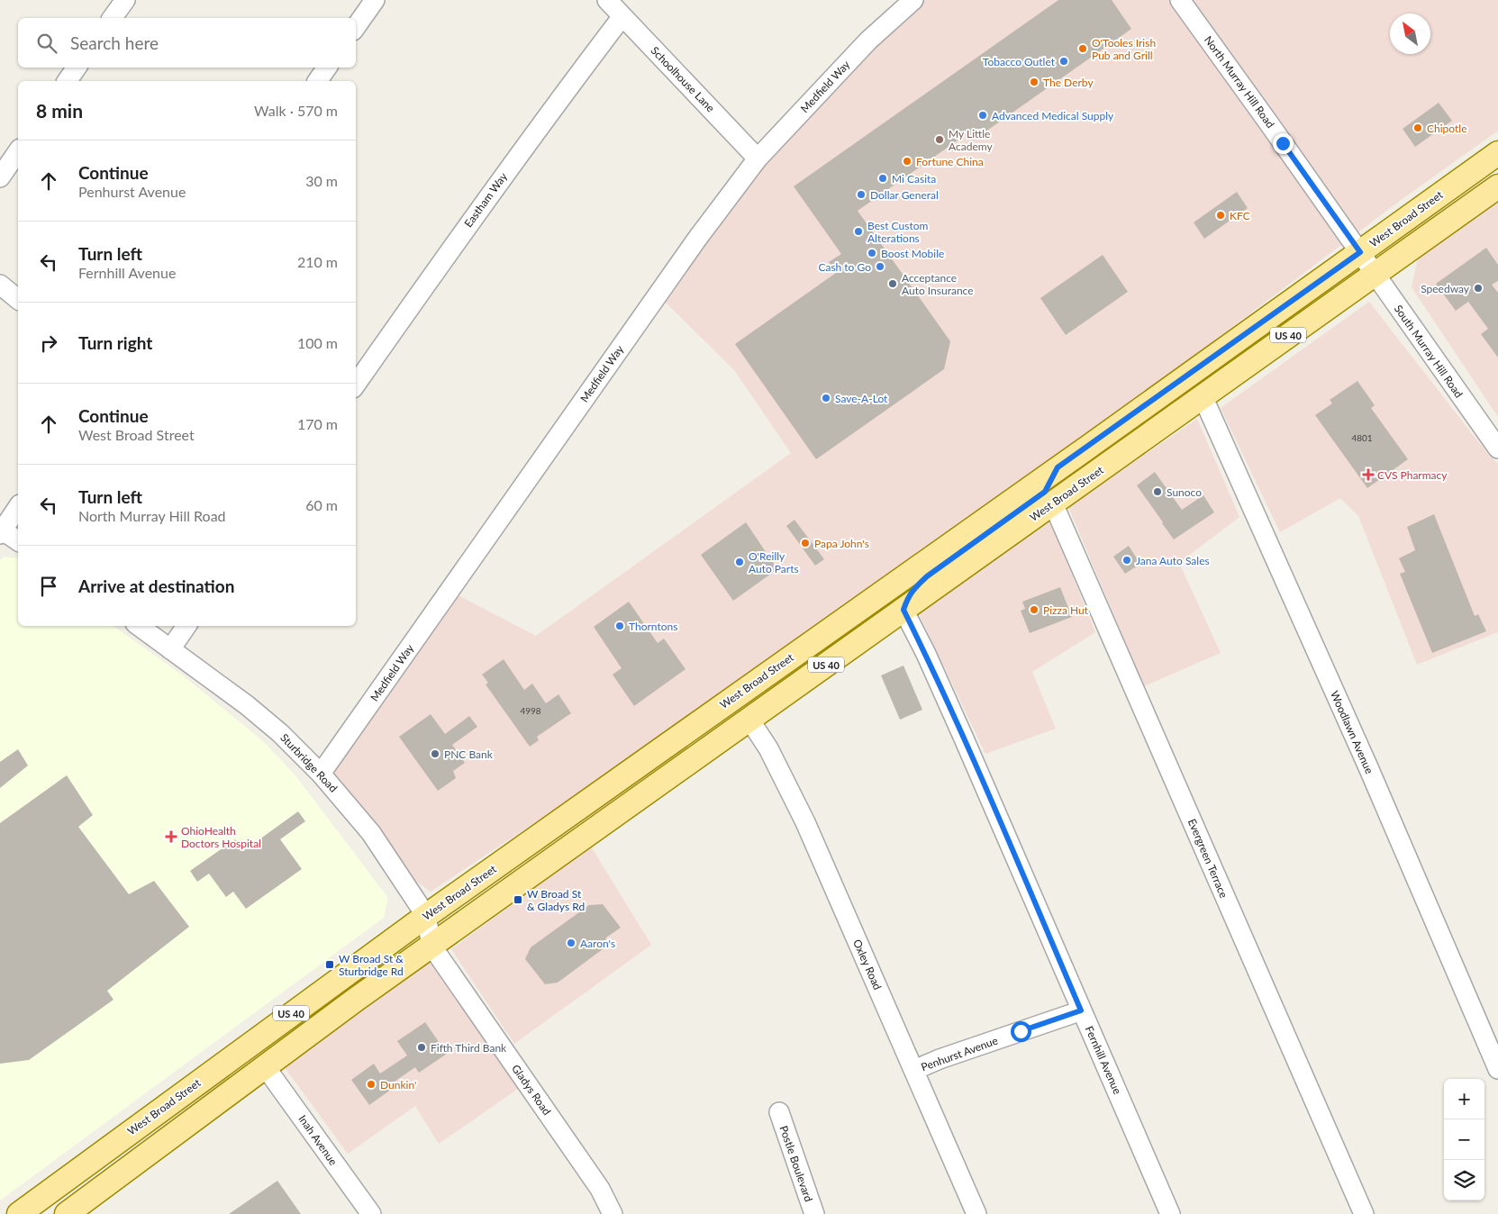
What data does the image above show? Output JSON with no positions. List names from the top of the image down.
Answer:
{
  "streets": {
    "main road": ["West Broad Street", "US 40"],
    "street": [
      "Schoolhouse Lane",
      "North Murray Hill Road",
      "Medfield Way",
      "Eastham Way",
      "South Murray Hill Road",
      "Woodlawn Avenue",
      "Sturbridge Road",
      "Evergreen Terrace",
      "Oxley Road",
      "Penhurst Avenue",
      "Fernhill Avenue",
      "Gladys Road",
      "Inah Avenue",
      "Postle Boulevard"
    ]
  },
  "crossings": [
    ["Schoolhouse Lane", "Medfield Way"],
    ["Schoolhouse Lane", "Eastham Way"],
    ["North Murray Hill Road", "West Broad Street"],
    ["North Murray Hill Road", "South Murray Hill Road"],
    ["Medfield Way", "Sturbridge Road"],
    ["West Broad Street", "South Murray Hill Road"],
    ["West Broad Street", "Woodlawn Avenue"],
    ["West Broad Street", "Sturbridge Road"],
    ["West Broad Street", "Evergreen Terrace"],
    ["West Broad Street", "Oxley Road"],
    ["West Broad Street", "Fernhill Avenue"],
    ["West Broad Street", "Gladys Road"],
    ["West Broad Street", "Inah Avenue"],
    ["Sturbridge Road", "Gladys Road"],
    ["Oxley Road", "Penhurst Avenue"],
    ["Penhurst Avenue", "Fernhill Avenue"]
  ],
  "places": {
    "other": [
      "O'Tooles Irish Pub and Grill",
      "Tobacco Outlet",
      "The Derby",
      "Advanced Medical Supply",
      "Chipotle",
      "My Little Academy",
      "Fortune China",
      "Mi Casita",
      "Dollar General",
      "KFC",
      "Best Custom Alterations",
      "Boost Mobile",
      "Cash to Go",
      "Acceptance Auto Insurance",
      "Speedway",
      "Save-A-Lot",
      "Sunoco",
      "Papa John's",
      "Jana Auto Sales",
      "O'Reilly Auto Parts",
      "Pizza Hut",
      "Thorntons",
      "PNC Bank",
      "Aaron's",
      "Fifth Third Bank",
      "Dunkin'"
    ],
    "health": ["CVS Pharmacy", "OhioHealth Doctors Hospital"],
    "transit": ["W Broad St & Gladys Rd", "W Broad St & Sturbridge Rd"]
  },
  "house_numbers": ["4801", "4998"],
  "north": "top left",
  "page": {
    "search": "Search here",
    "heading": ["8 min", "Walk · 570 m"],
    "list": [
      ["Continue", "Penhurst Avenue", "30 m"],
      ["Turn left", "Fernhill Avenue", "210 m"],
      ["Turn right", "100 m"],
      ["Continue", "West Broad Street", "170 m"],
      ["Turn left", "North Murray Hill Road", "60 m"],
      "Arrive at destination"
    ],
    "map_buttons": ["+", "−"]
  }
}
